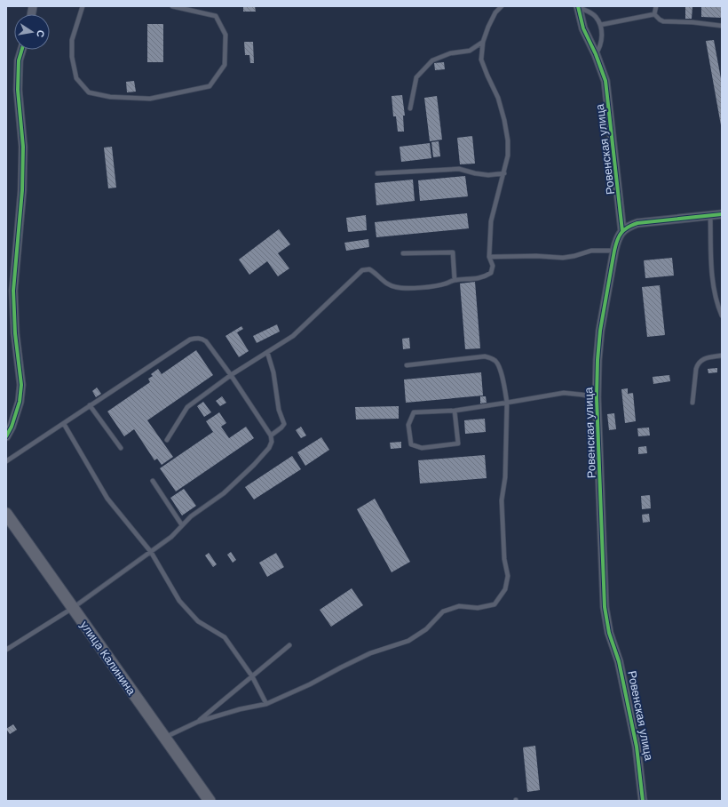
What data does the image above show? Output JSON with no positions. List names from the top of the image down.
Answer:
{
  "streets": {
    "main road": ["улица Калинина"],
    "street": ["Ровенская улица"]
  },
  "north": "right"
}
